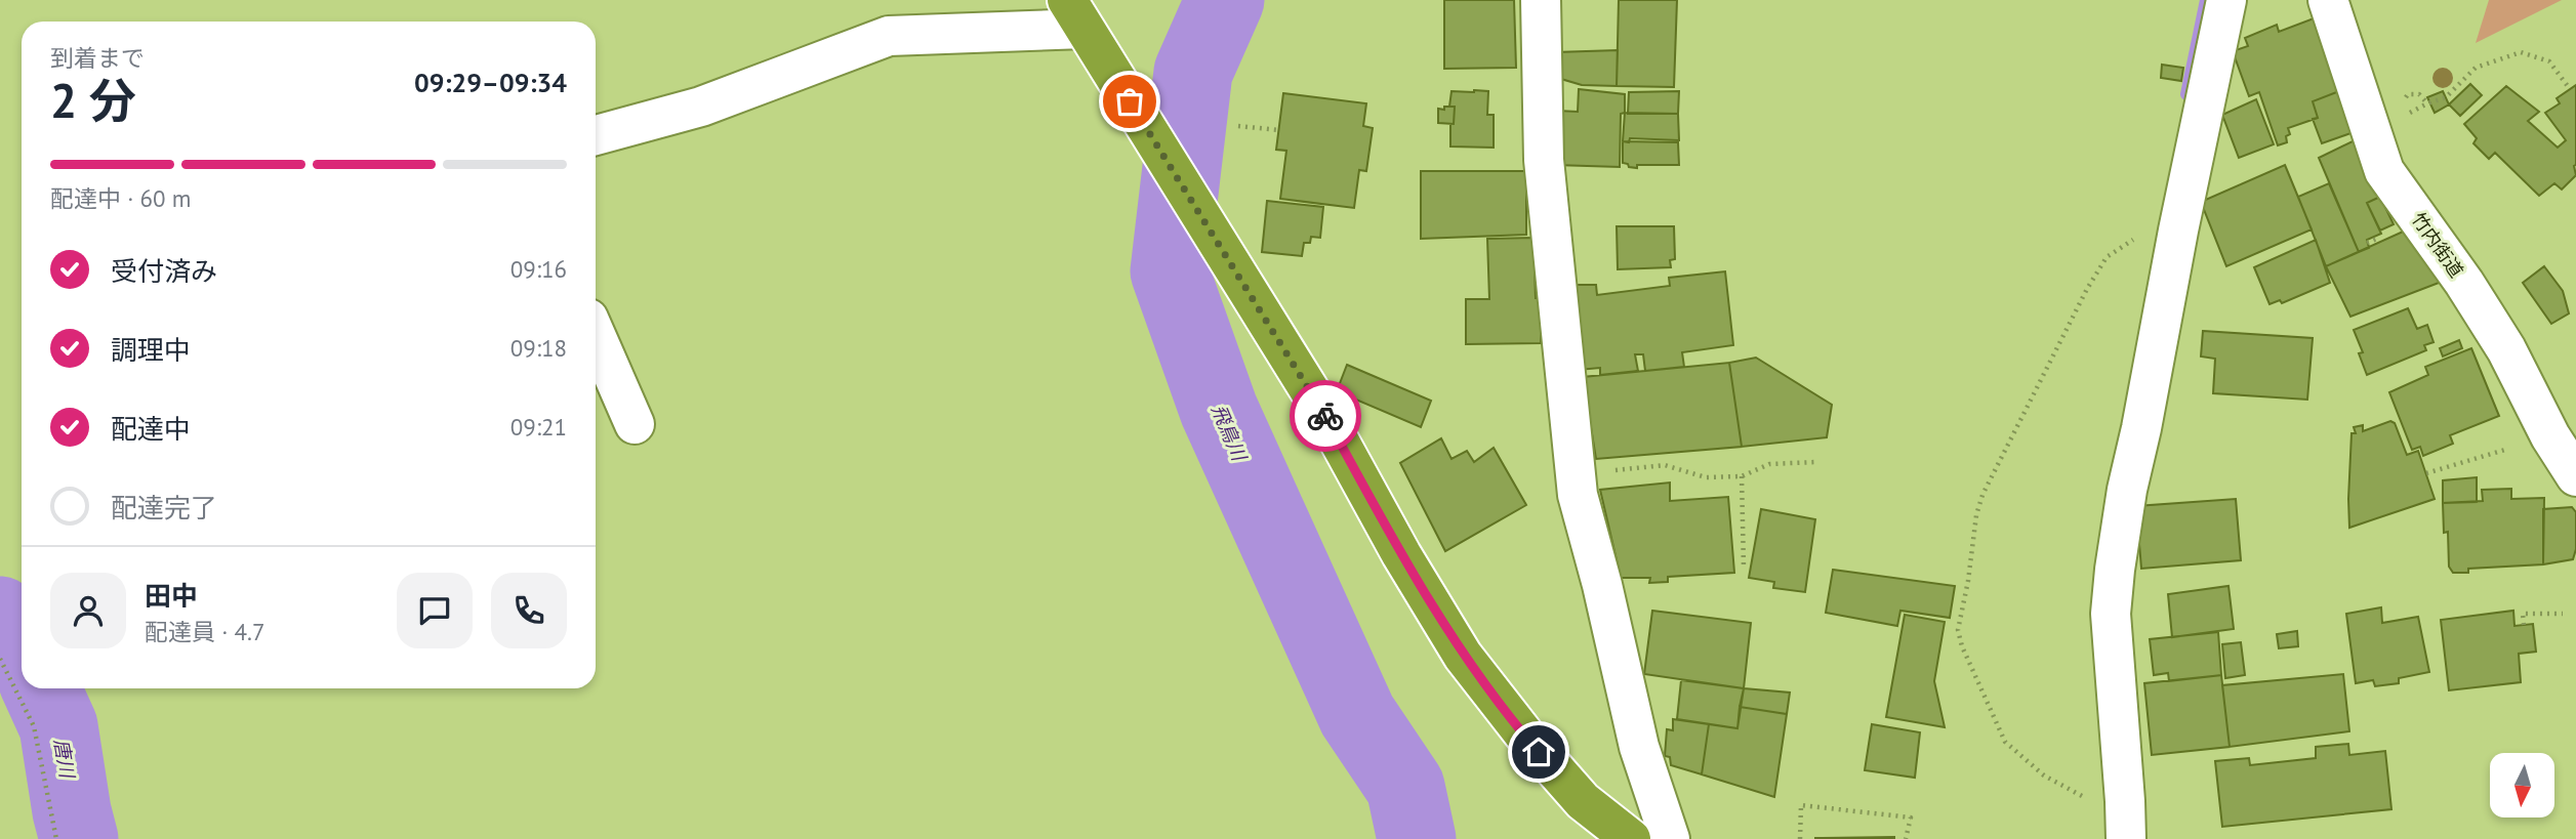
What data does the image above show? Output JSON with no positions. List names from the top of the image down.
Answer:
{
  "streets": {
    "street": ["竹内街道"]
  },
  "water": ["飛鳥川", "唐川"],
  "north": "bottom",
  "page": {
    "heading": ["2 分", "到着まで", "09:29–09:34"],
    "panel": ["田中", "配達員 · 4.7"],
    "bar": "配達中 · 60 m",
    "list": [
      ["受付済み", "09:16"],
      ["調理中", "09:18"],
      ["配達中", "09:21"],
      "配達完了"
    ]
  }
}
